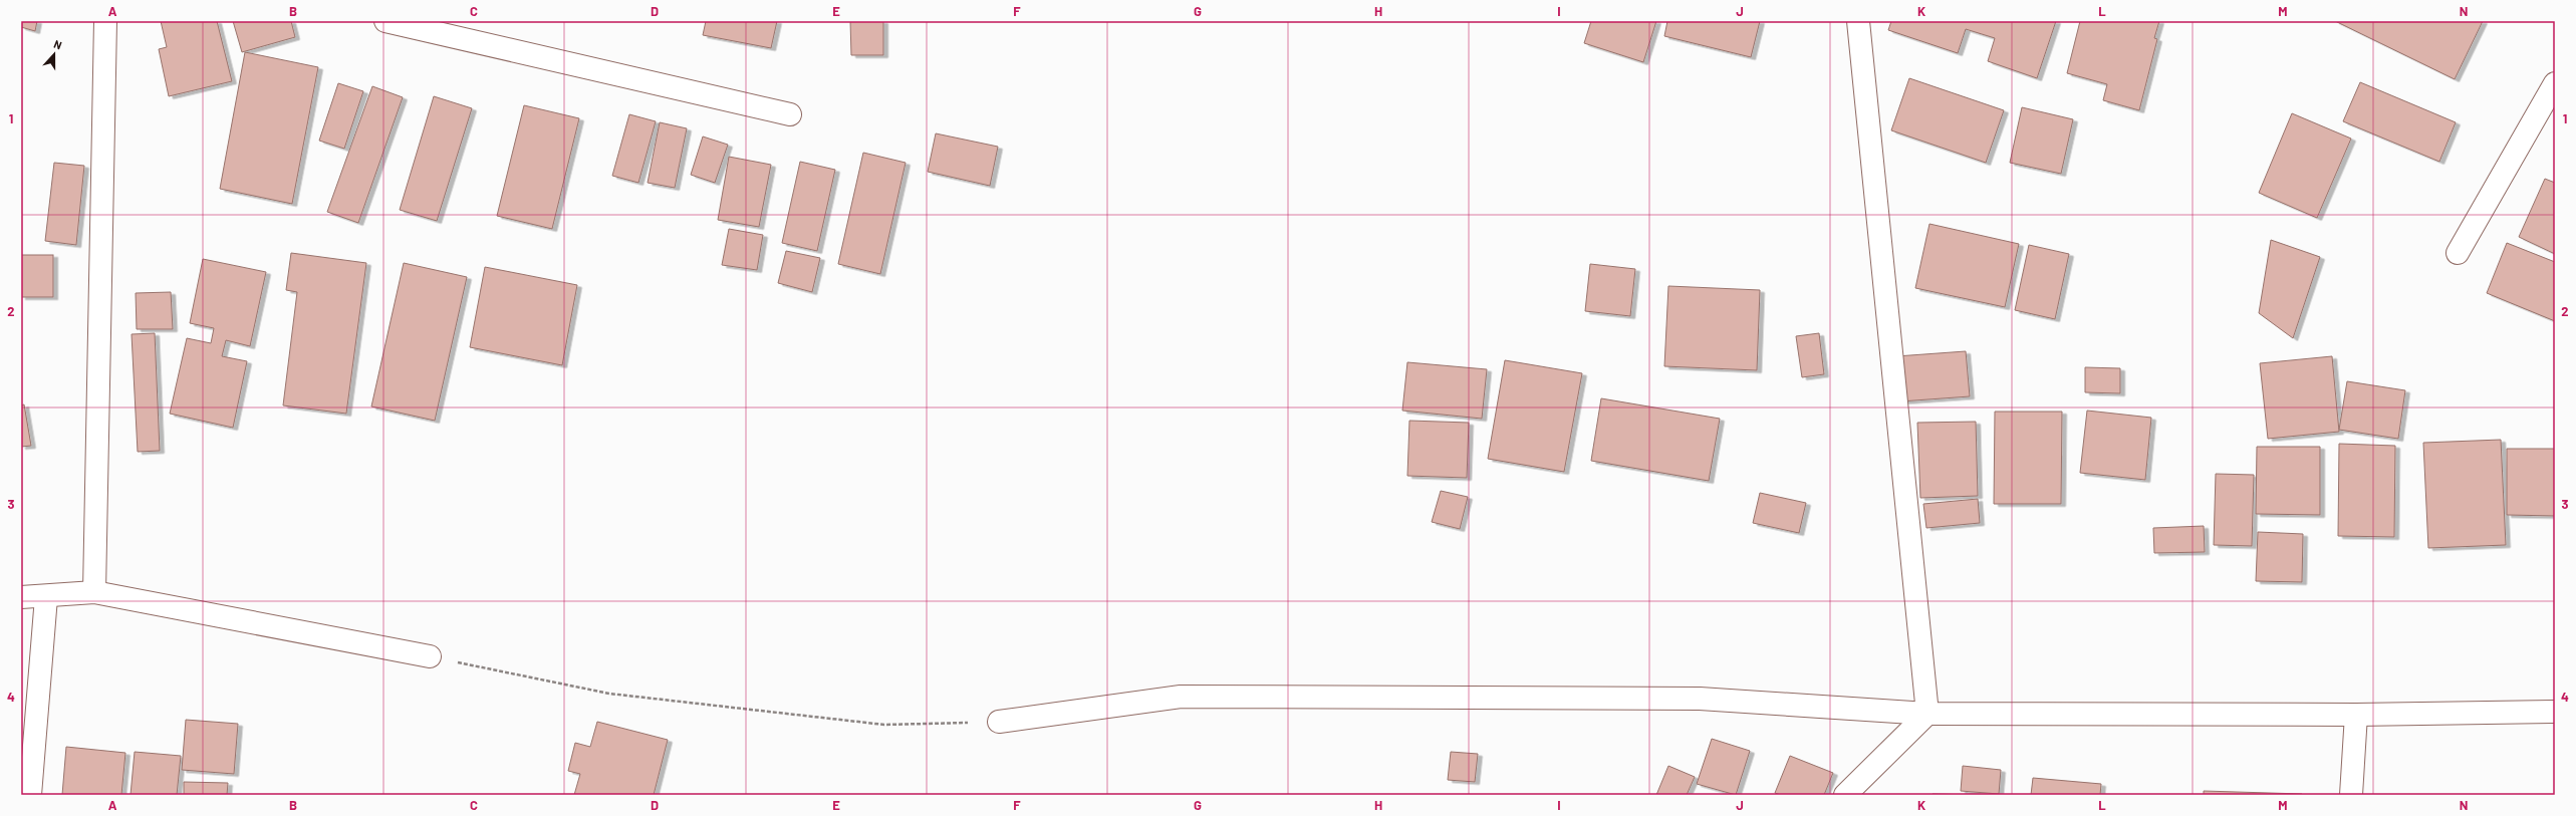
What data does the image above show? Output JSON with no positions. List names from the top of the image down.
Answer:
{
  "north": "top",
  "grid": {
    "columns": [
      "A",
      "B",
      "C",
      "D",
      "E",
      "F",
      "G",
      "H",
      "I",
      "J",
      "K",
      "L",
      "M",
      "N"
    ],
    "rows": [
      "1",
      "2",
      "3",
      "4"
    ]
  }
}
